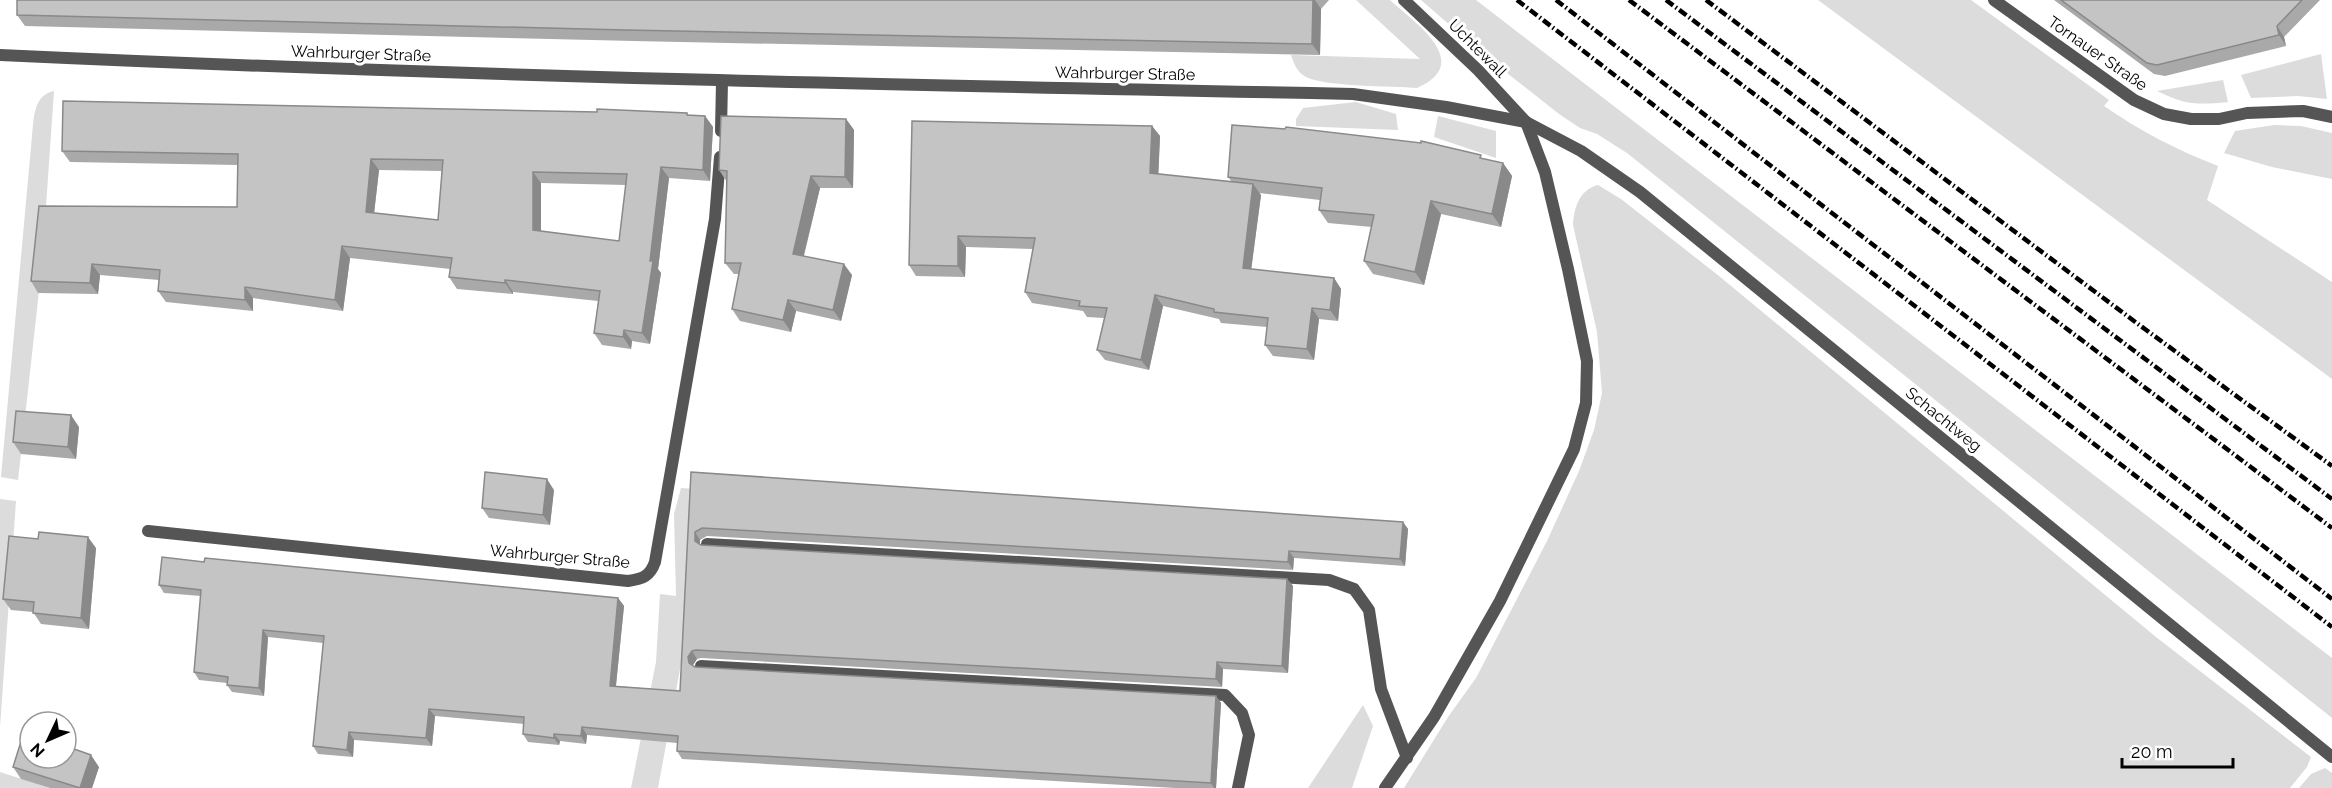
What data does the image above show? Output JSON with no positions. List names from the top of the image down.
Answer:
{
  "streets": {
    "street": [
      "Uchtewall",
      "Wahrburger Straße",
      "Tornauer Straße",
      "Schachtweg"
    ]
  },
  "crossings": [
    ["Uchtewall", "Wahrburger Straße"],
    ["Uchtewall", "Schachtweg"],
    ["Wahrburger Straße", "Schachtweg"]
  ],
  "scale_bar": "20 m",
  "north": "bottom left"
}
